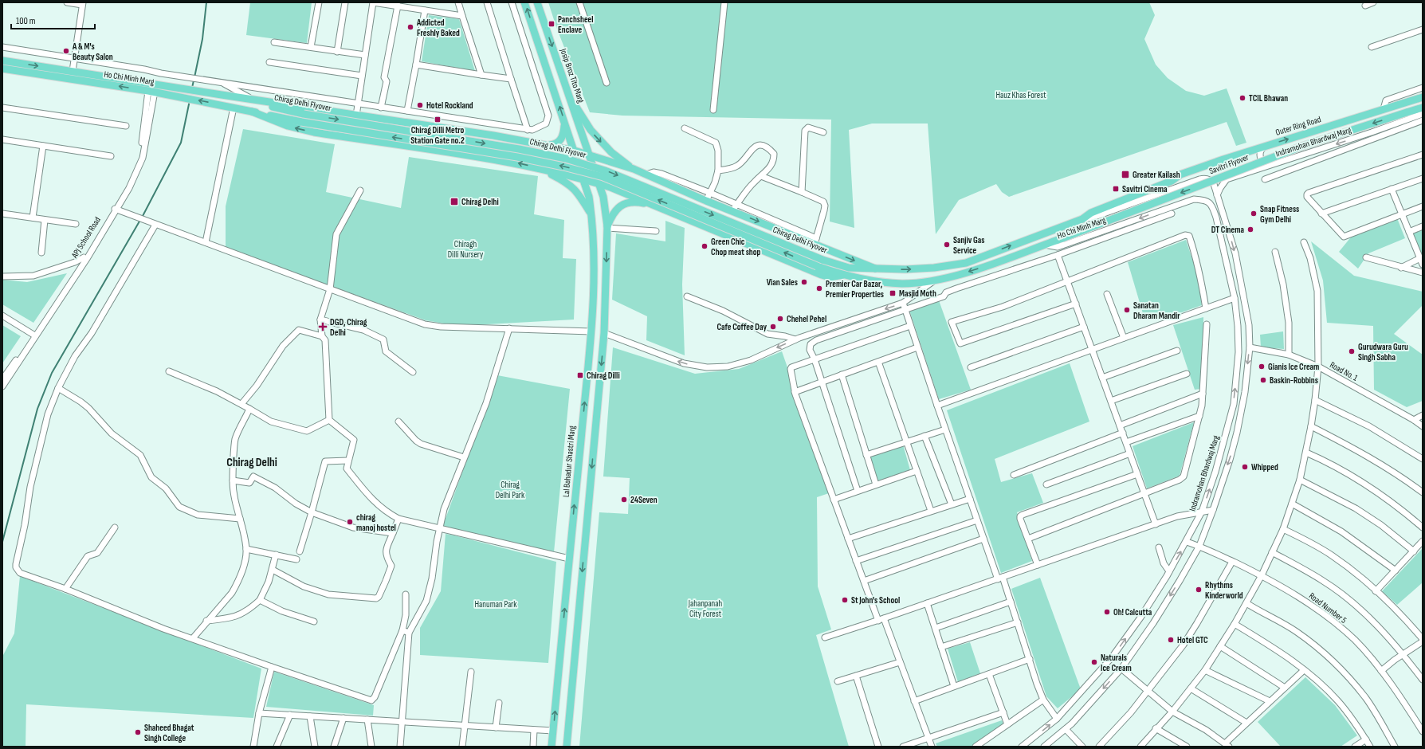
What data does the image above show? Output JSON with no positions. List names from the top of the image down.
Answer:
{
  "streets": {
    "main road": [
      "Josip Broz Tito Marg",
      "Ho Chi Minh Marg",
      "Chirag Delhi Flyover",
      "Outer Ring Road",
      "Savitri Flyover",
      "Lal Bahadur Shastri Marg"
    ],
    "street": [
      "Indramohan Bhardwaj Marg",
      "APJ School Road",
      "Road No. 1",
      "Road Number 5"
    ]
  },
  "crossings": [
    ["Ho Chi Minh Marg", "Chirag Delhi Flyover"],
    ["Ho Chi Minh Marg", "Outer Ring Road"],
    ["Ho Chi Minh Marg", "Indramohan Bhardwaj Marg"],
    ["Ho Chi Minh Marg", "Savitri Flyover"],
    ["Indramohan Bhardwaj Marg", "Road Number 5"]
  ],
  "one_way": ["Outer Ring Road", "Savitri Flyover"],
  "districts": ["Chirag Delhi"],
  "parks": [
    "Hauz Khas Forest",
    "Chiragh Dilli Nursery",
    "Chirag Delhi Park",
    "Jahanpanah City Forest",
    "Hanuman Park"
  ],
  "places": {
    "transit": [
      "Panchsheel Enclave",
      "Chirag Dilli Metro Station Gate no.2",
      "Greater Kailash",
      "Savitri Cinema",
      "Chirag Delhi",
      "Masjid Moth",
      "Chirag Dilli"
    ],
    "other": [
      "Addicted Freshly Baked",
      "A & M's Beauty Salon",
      "TCIL Bhawan",
      "Hotel Rockland",
      "Snap Fitness Gym Delhi",
      "DT Cinema",
      "Sanjiv Gas Service",
      "Green Chic Chop meat shop",
      "Vian Sales",
      "Premier Car Bazar, Premier Properties",
      "Sanatan Dharam Mandir",
      "Chehel Pehel",
      "Cafe Coffee Day",
      "Gurudwara Guru Singh Sabha",
      "Gianis Ice Cream",
      "Baskin-Robbins",
      "Whipped",
      "24Seven",
      "chirag manoj hostel",
      "Rhythms Kinderworld",
      "St John's School",
      "Oh! Calcutta",
      "Hotel GTC",
      "Naturals Ice Cream",
      "Shaheed Bhagat Singh College"
    ],
    "health": ["DGD, Chirag Delhi"]
  },
  "scale_bar": "100 m"
}
